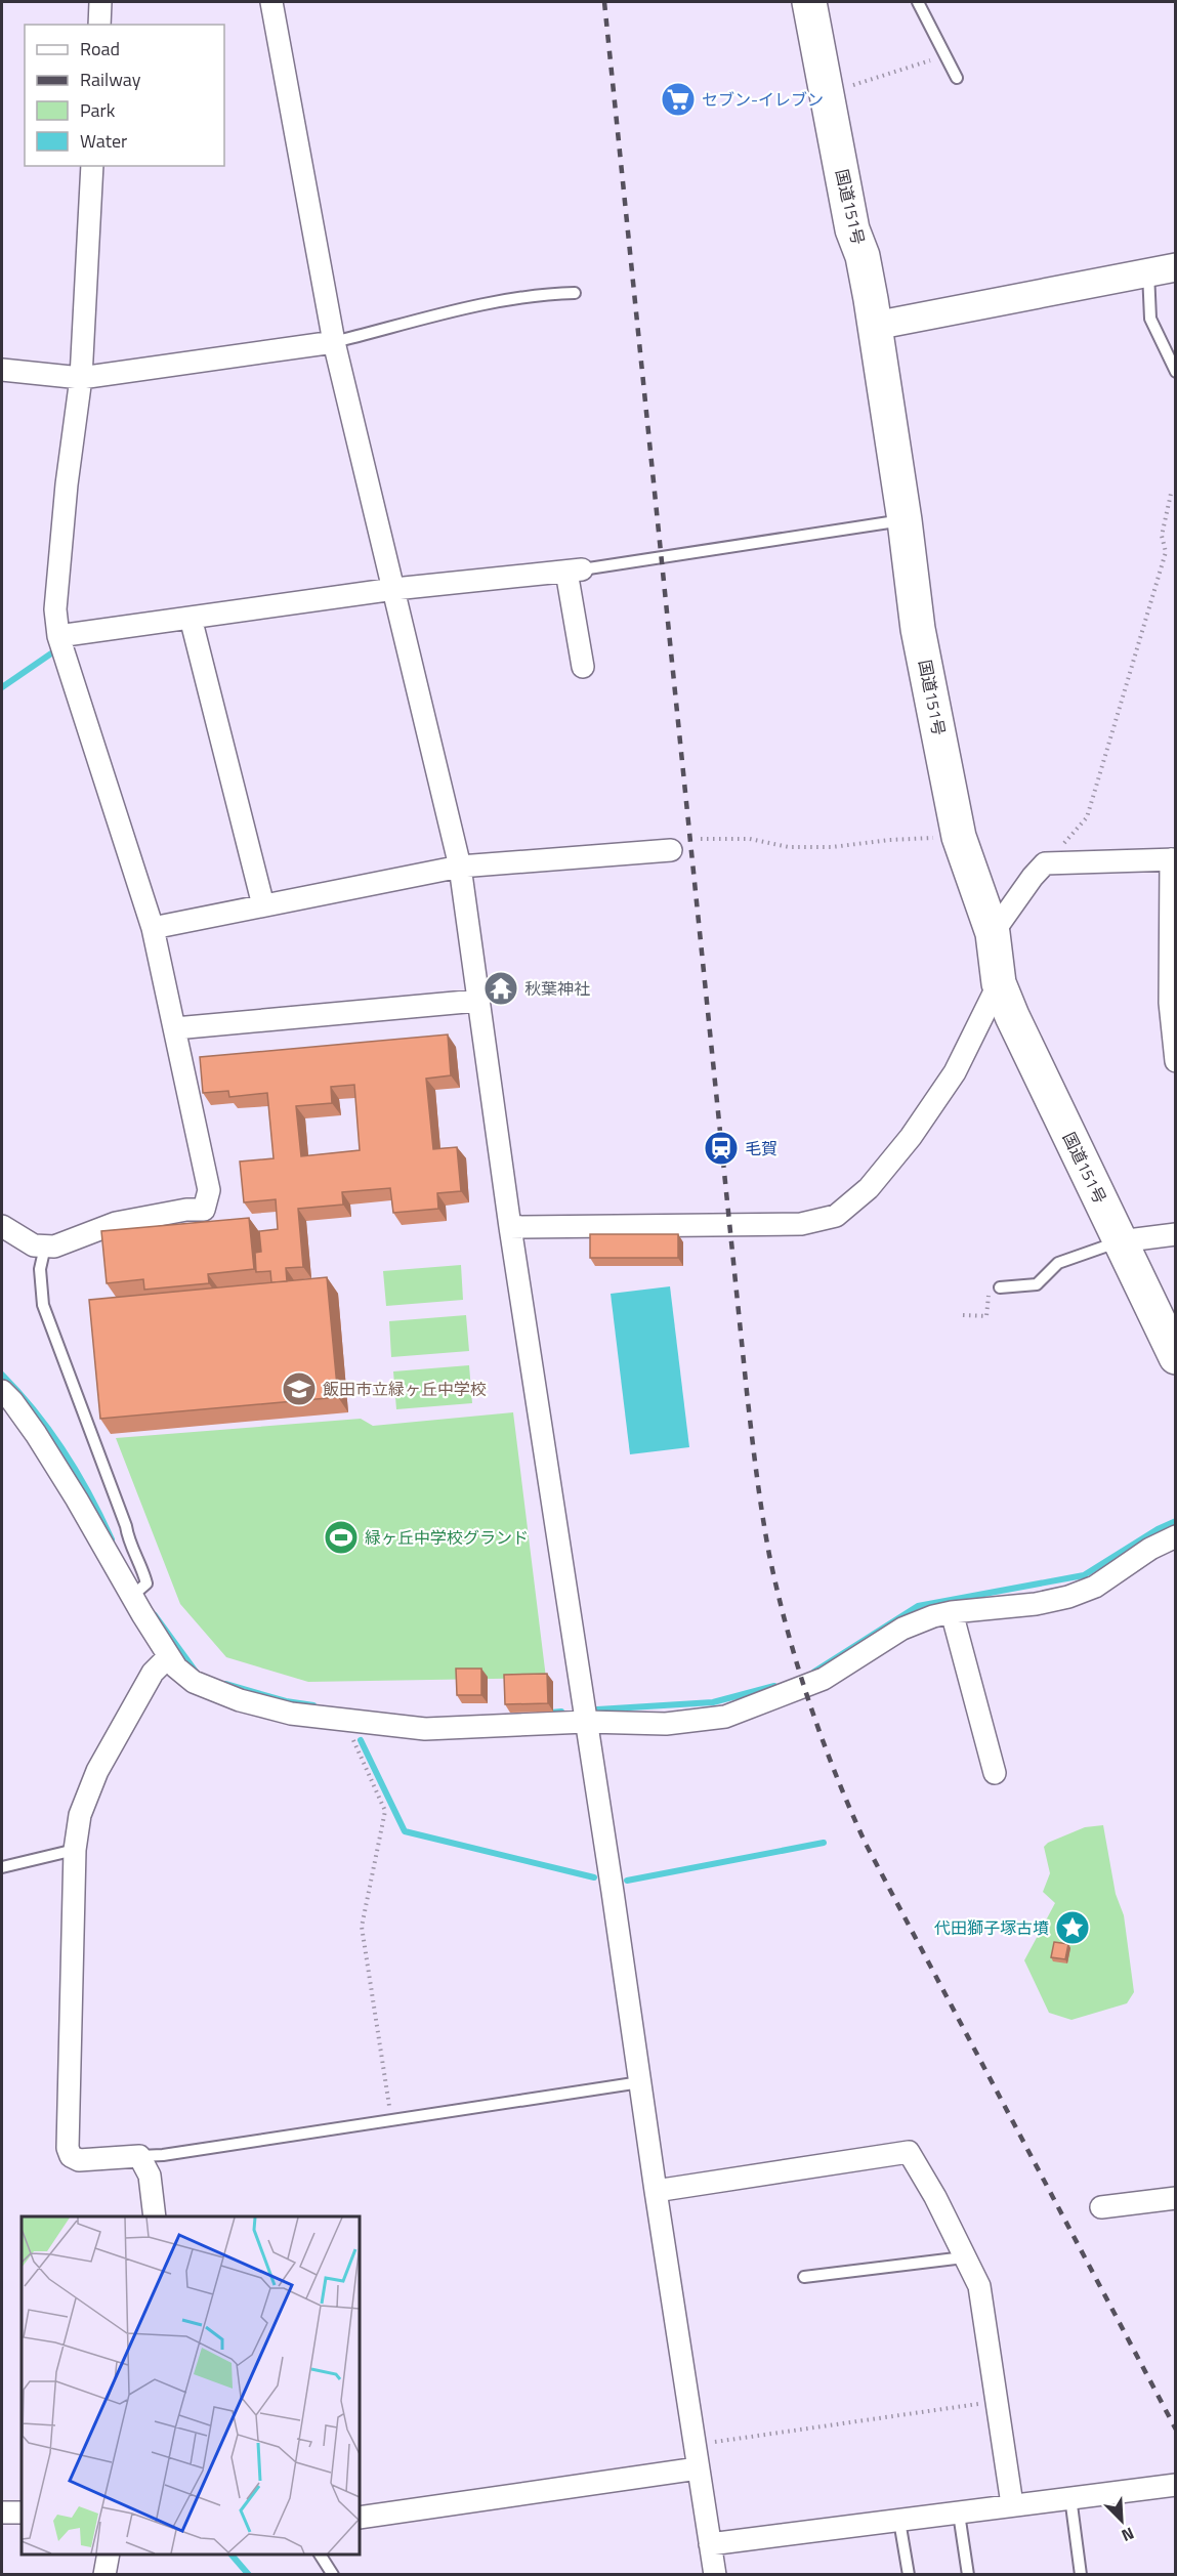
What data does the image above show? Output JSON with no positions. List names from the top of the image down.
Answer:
{
  "streets": {
    "highway": ["国道151号"]
  },
  "places": {
    "supermarket": ["セブン-イレブン"],
    "temple": ["秋葉神社"],
    "station": ["毛賀"],
    "school or university": ["飯田市立緑ヶ丘中学校"],
    "sports": ["緑ヶ丘中学校グランド"],
    "place": ["代田獅子塚古墳"]
  },
  "legend": [
    "Road",
    "Railway",
    "Park",
    "Water"
  ],
  "north": "bottom right"
}
